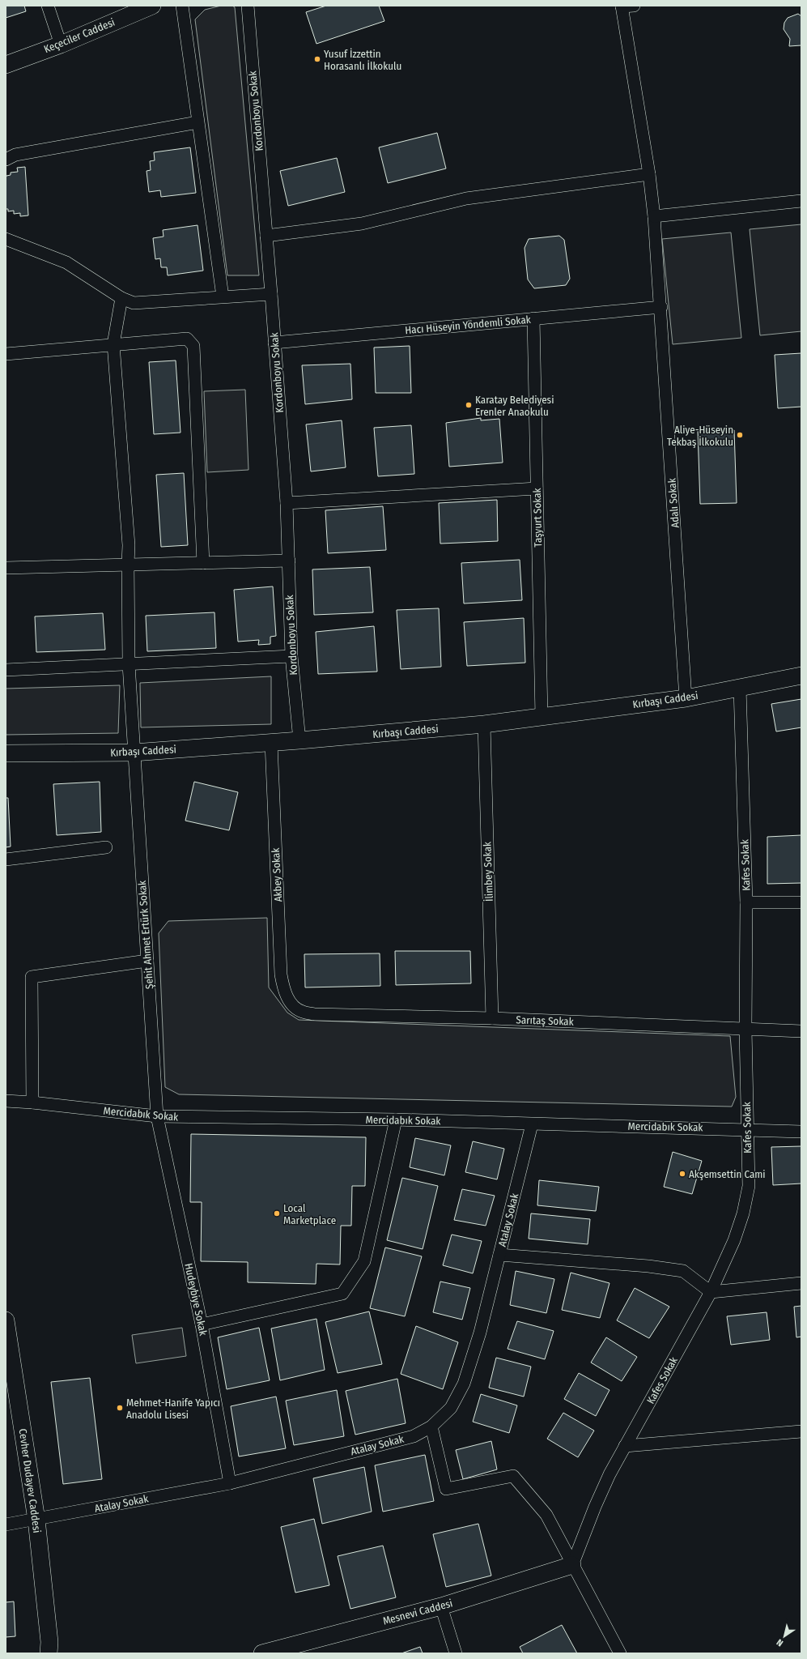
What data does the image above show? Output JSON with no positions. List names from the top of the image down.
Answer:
{
  "streets": {
    "street": [
      "Keçeciler Caddesi",
      "Kordonboyu Sokak",
      "Hacı Hüseyin Yöndemli Sokak",
      "Adalı Sokak",
      "Taşyurt Sokak",
      "Kırbaşı Caddesi",
      "Kafes Sokak",
      "İlimbey Sokak",
      "Akbey Sokak",
      "Şehit Ahmet Ertürk Sokak",
      "Sarıtaş Sokak",
      "Mercidabık Sokak",
      "Atalay Sokak",
      "Hudeybiye Sokak",
      "Cevher Dudayev Caddesi",
      "Mesnevi Caddesi"
    ]
  },
  "crossings": [
    ["Kordonboyu Sokak", "Hacı Hüseyin Yöndemli Sokak"],
    ["Kordonboyu Sokak", "Kırbaşı Caddesi"],
    ["Hacı Hüseyin Yöndemli Sokak", "Adalı Sokak"],
    ["Hacı Hüseyin Yöndemli Sokak", "Taşyurt Sokak"],
    ["Adalı Sokak", "Kırbaşı Caddesi"],
    ["Taşyurt Sokak", "Kırbaşı Caddesi"],
    ["Kırbaşı Caddesi", "Kafes Sokak"],
    ["Kırbaşı Caddesi", "İlimbey Sokak"],
    ["Kırbaşı Caddesi", "Akbey Sokak"],
    ["Kırbaşı Caddesi", "Şehit Ahmet Ertürk Sokak"],
    ["Kafes Sokak", "Sarıtaş Sokak"],
    ["Kafes Sokak", "Mercidabık Sokak"],
    ["Kafes Sokak", "Mesnevi Caddesi"],
    ["İlimbey Sokak", "Sarıtaş Sokak"],
    ["Akbey Sokak", "Sarıtaş Sokak"],
    ["Şehit Ahmet Ertürk Sokak", "Mercidabık Sokak"],
    ["Şehit Ahmet Ertürk Sokak", "Hudeybiye Sokak"],
    ["Mercidabık Sokak", "Atalay Sokak"],
    ["Mercidabık Sokak", "Hudeybiye Sokak"],
    ["Atalay Sokak", "Hudeybiye Sokak"],
    ["Atalay Sokak", "Cevher Dudayev Caddesi"]
  ],
  "places": [
    "Yusuf İzzettin Horasanlı İlkokulu",
    "Karatay Belediyesi Erenler Anaokulu",
    "Aliye-Hüseyin Tekbaş İlkokulu",
    "Akşemsettin Cami",
    "Local Marketplace",
    "Mehmet-Hanife Yapıcı Anadolu Lisesi"
  ],
  "north": "bottom left"
}
